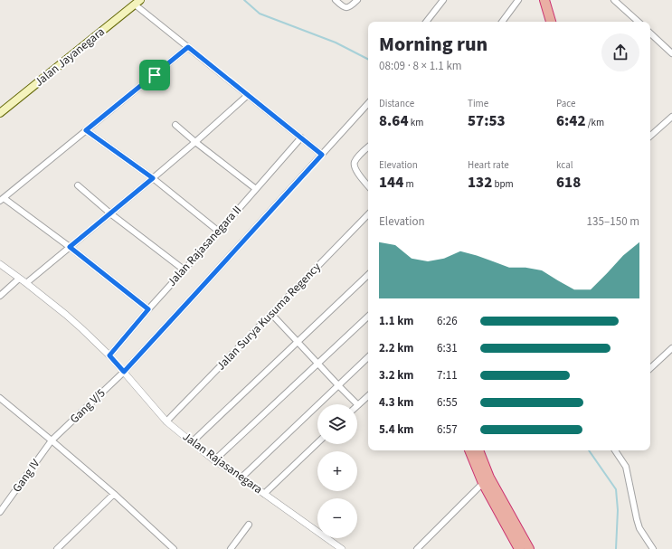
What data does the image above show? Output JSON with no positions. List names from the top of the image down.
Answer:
{
  "streets": {
    "main road": ["Jalan Jayanegara"],
    "street": [
      "Jalan Rajasanegara II",
      "Jalan Surya Kusuma Regency",
      "Gang V/5",
      "Jalan Rajasanegara",
      "Gang IV"
    ]
  },
  "crossings": [
    ["Jalan Rajasanegara II", "Jalan Rajasanegara"],
    ["Jalan Surya Kusuma Regency", "Jalan Rajasanegara"],
    ["Gang V/5", "Jalan Rajasanegara"],
    ["Gang V/5", "Gang IV"]
  ],
  "page": {
    "heading": ["Morning run", "08:09 · 8 × 1.1 km"],
    "stats": [
      ["Distance", "8.64 km"],
      ["Time", "57:53"],
      ["Pace", "6:42 /km"],
      ["Elevation", "144 m"],
      ["Heart rate", "132 bpm"],
      ["kcal", "618"]
    ],
    "chart": ["Elevation", "135–150 m"],
    "list": [
      {
        "name": "1.1 km",
        "note": "6:26"
      },
      {
        "name": "2.2 km",
        "note": "6:31"
      },
      {
        "name": "3.2 km",
        "note": "7:11"
      },
      {
        "name": "4.3 km",
        "note": "6:55"
      },
      {
        "name": "5.4 km",
        "note": "6:57"
      }
    ],
    "map_buttons": ["+", "−"]
  }
}
